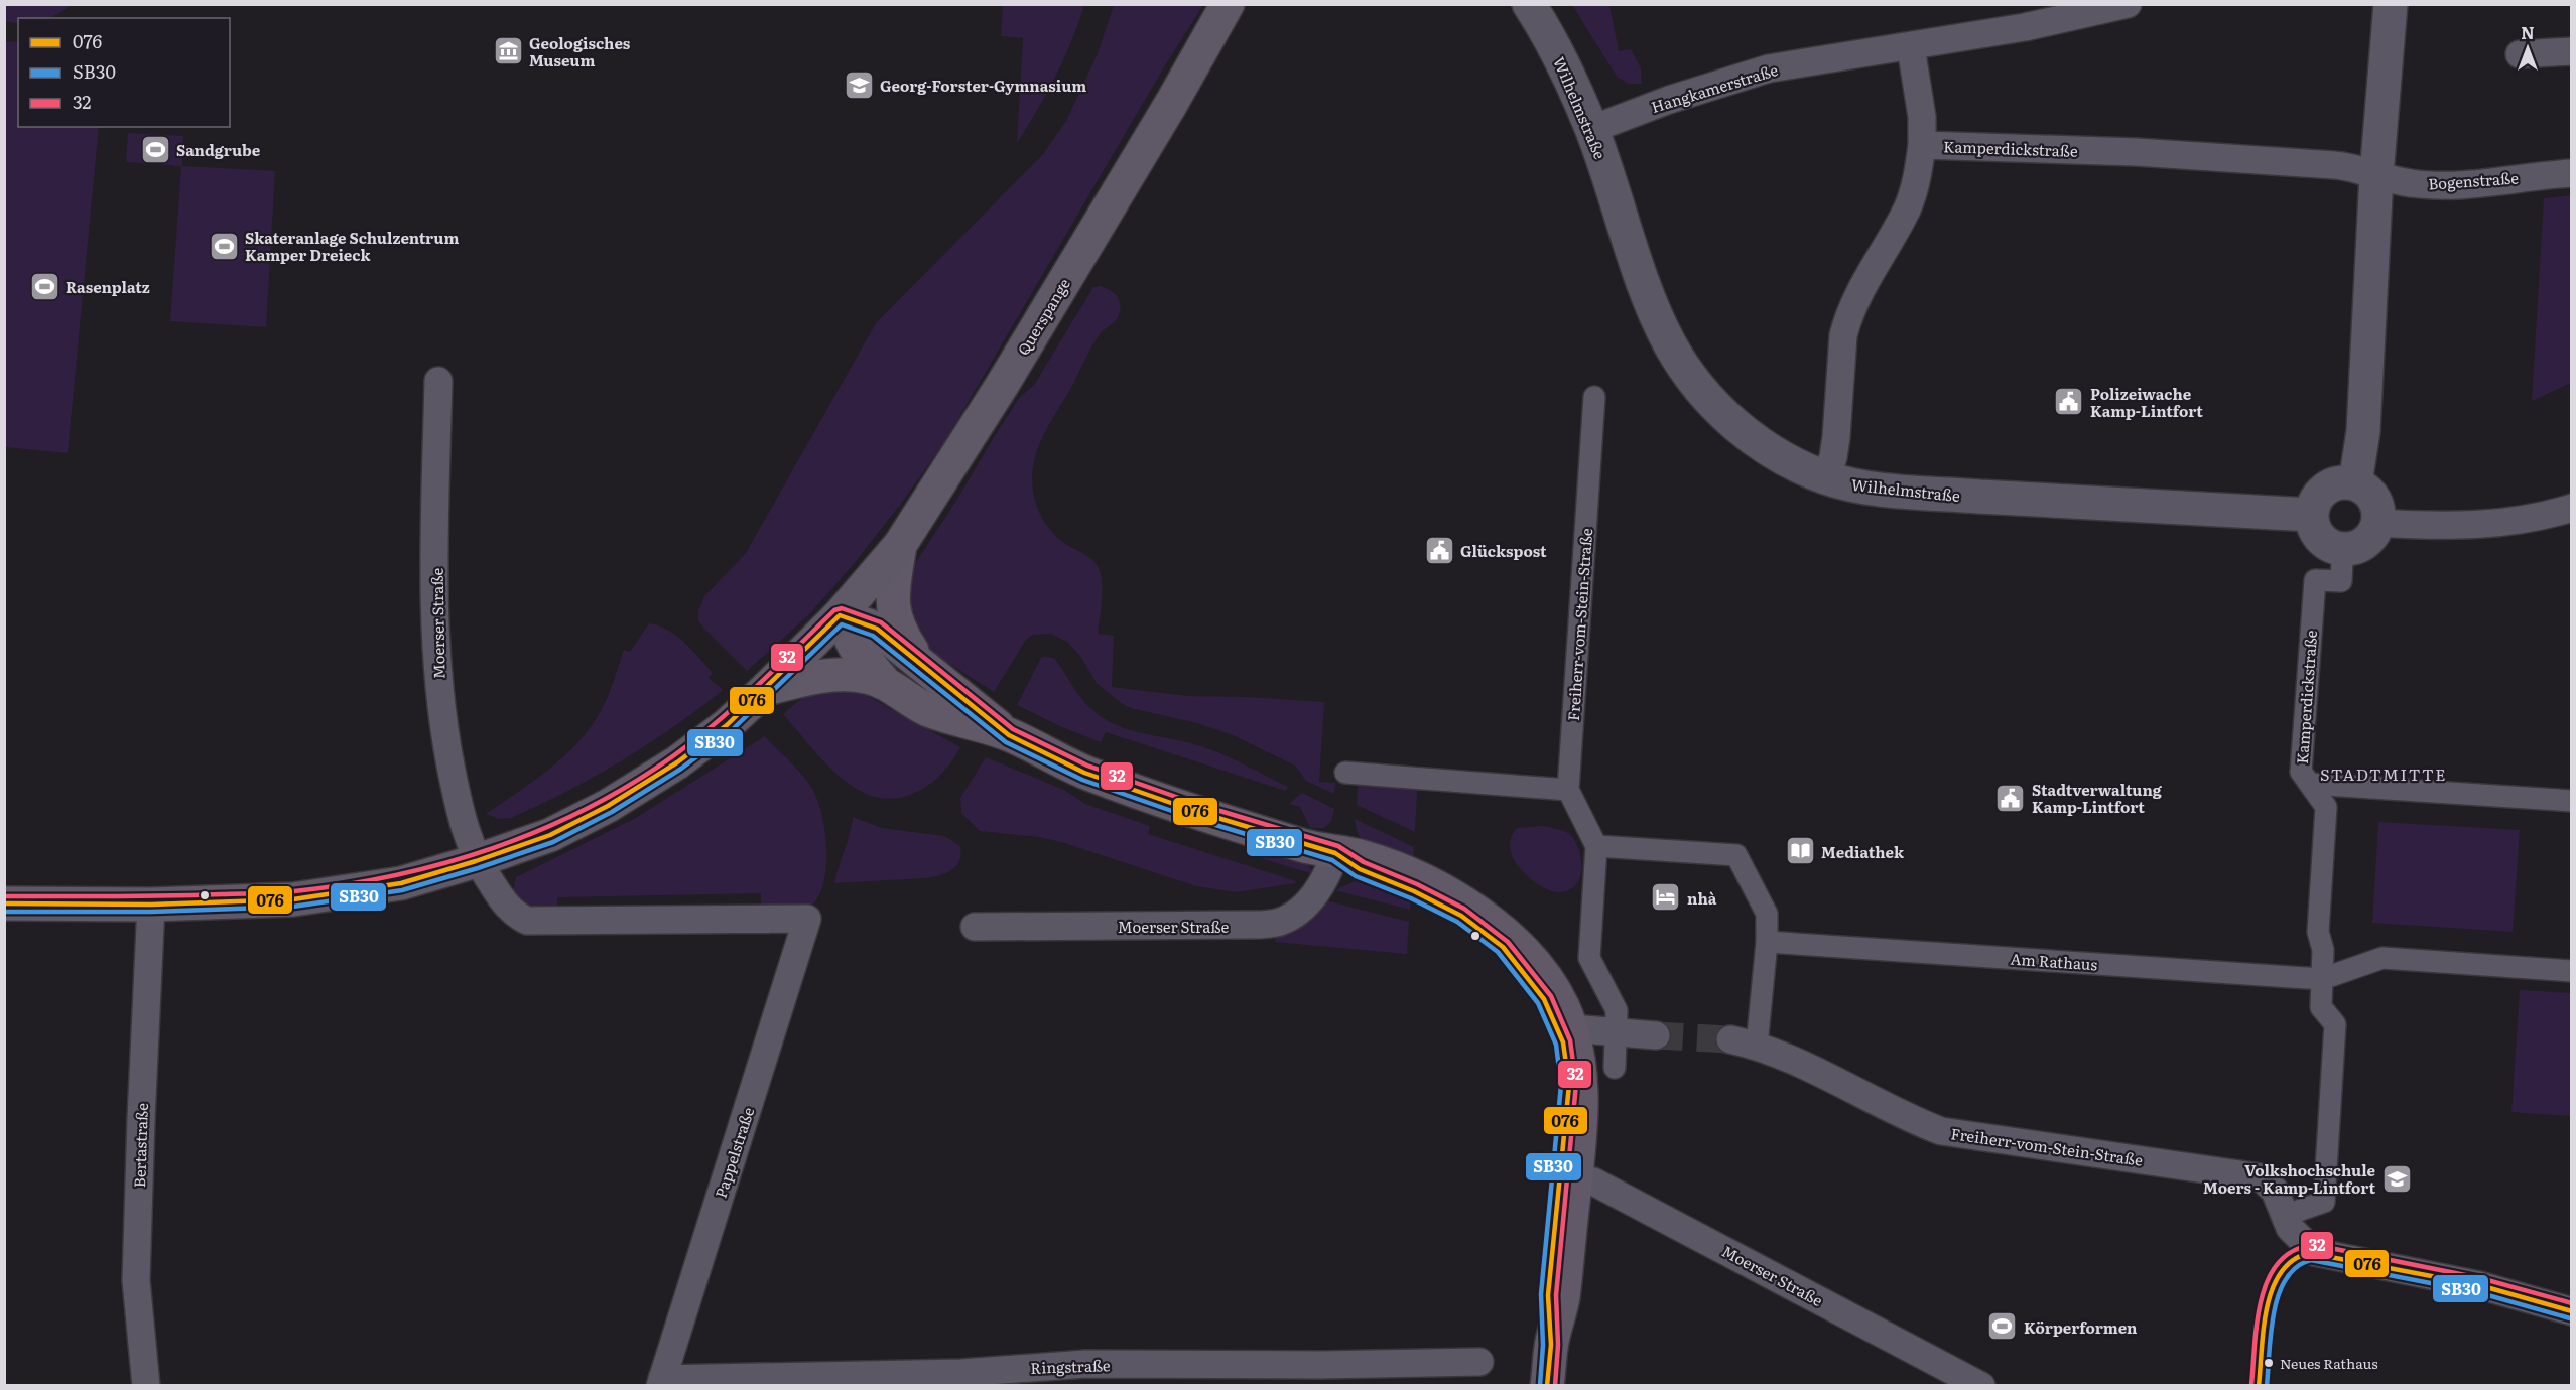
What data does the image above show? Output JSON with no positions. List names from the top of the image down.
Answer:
{
  "streets": {
    "main road": ["Querspange"],
    "street": [
      "Hangkamerstraße",
      "Wilhelmstraße",
      "Kamperdickstraße",
      "Bogenstraße",
      "Moerser Straße",
      "Freiherr-vom-Stein-Straße",
      "Am Rathaus",
      "Bertastraße",
      "Pappelstraße",
      "Ringstraße"
    ]
  },
  "crossings": [
    ["Hangkamerstraße", "Wilhelmstraße"],
    ["Wilhelmstraße", "Kamperdickstraße"],
    ["Kamperdickstraße", "Bogenstraße"],
    ["Kamperdickstraße", "Freiherr-vom-Stein-Straße"],
    ["Kamperdickstraße", "Am Rathaus"],
    ["Moerser Straße", "Pappelstraße"],
    ["Pappelstraße", "Ringstraße"]
  ],
  "districts": ["STADTMITTE"],
  "places": {
    "museum": ["Geologisches Museum"],
    "school or university": ["Georg-Forster-Gymnasium", "Volkshochschule Moers - Kamp-Lintfort"],
    "sports": [
      "Sandgrube",
      "Skateranlage Schulzentrum Kamper Dreieck",
      "Rasenplatz",
      "Körperformen"
    ],
    "public building": ["Polizeiwache Kamp-Lintfort", "Glückspost", "Stadtverwaltung Kamp-Lintfort"],
    "library": ["Mediathek"],
    "hotel": ["nhà"],
    "other": ["Neues Rathaus"]
  },
  "lines": ["transit line 32", "transit line 076", "transit line SB30"],
  "legend": ["076", "SB30", "32"],
  "north": "top"
}
